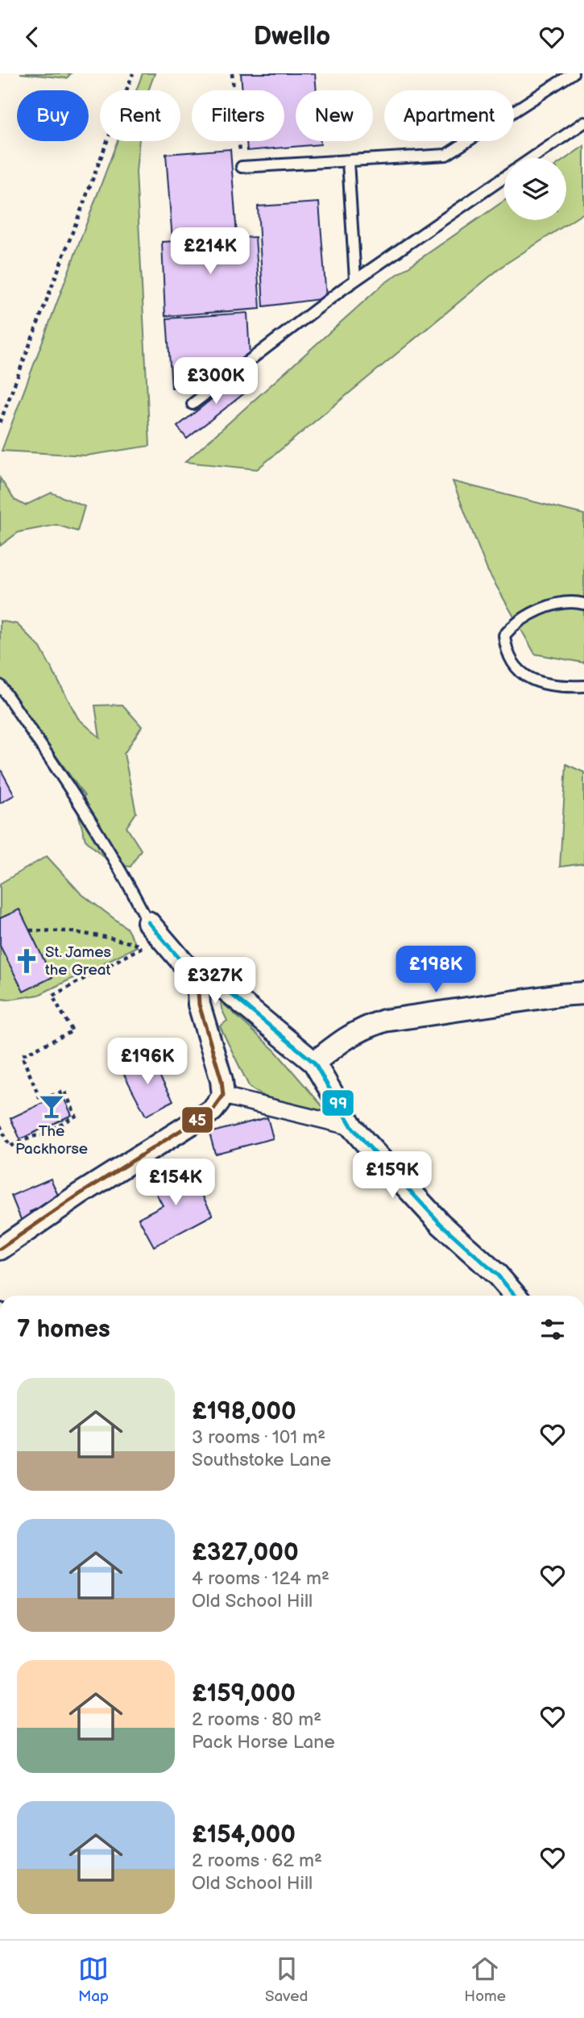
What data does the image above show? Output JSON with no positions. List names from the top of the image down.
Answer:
{
  "places": {
    "church": ["St. James the Great"],
    "bar": ["The Packhorse"]
  },
  "lines": ["transit line 99", "transit line 45"],
  "page": {
    "header": "Dwello",
    "chip": [
      "Buy",
      "Rent",
      "Filters",
      "New",
      "Apartment"
    ],
    "price": [
      "£214K",
      "£300K",
      "£198K",
      "£327K",
      "£196K",
      "£159K",
      "£154K"
    ],
    "heading": "7 homes",
    "list": [
      {
        "name": "£198,000",
        "note": "3 rooms · 101 m² · Southstoke Lane"
      },
      {
        "name": "£327,000",
        "note": "4 rooms · 124 m² · Old School Hill"
      },
      {
        "name": "£159,000",
        "note": "2 rooms · 80 m² · Pack Horse Lane"
      },
      {
        "name": "£154,000",
        "note": "2 rooms · 62 m² · Old School Hill"
      }
    ],
    "tabs": ["Map", "Saved", "Home"]
  }
}
